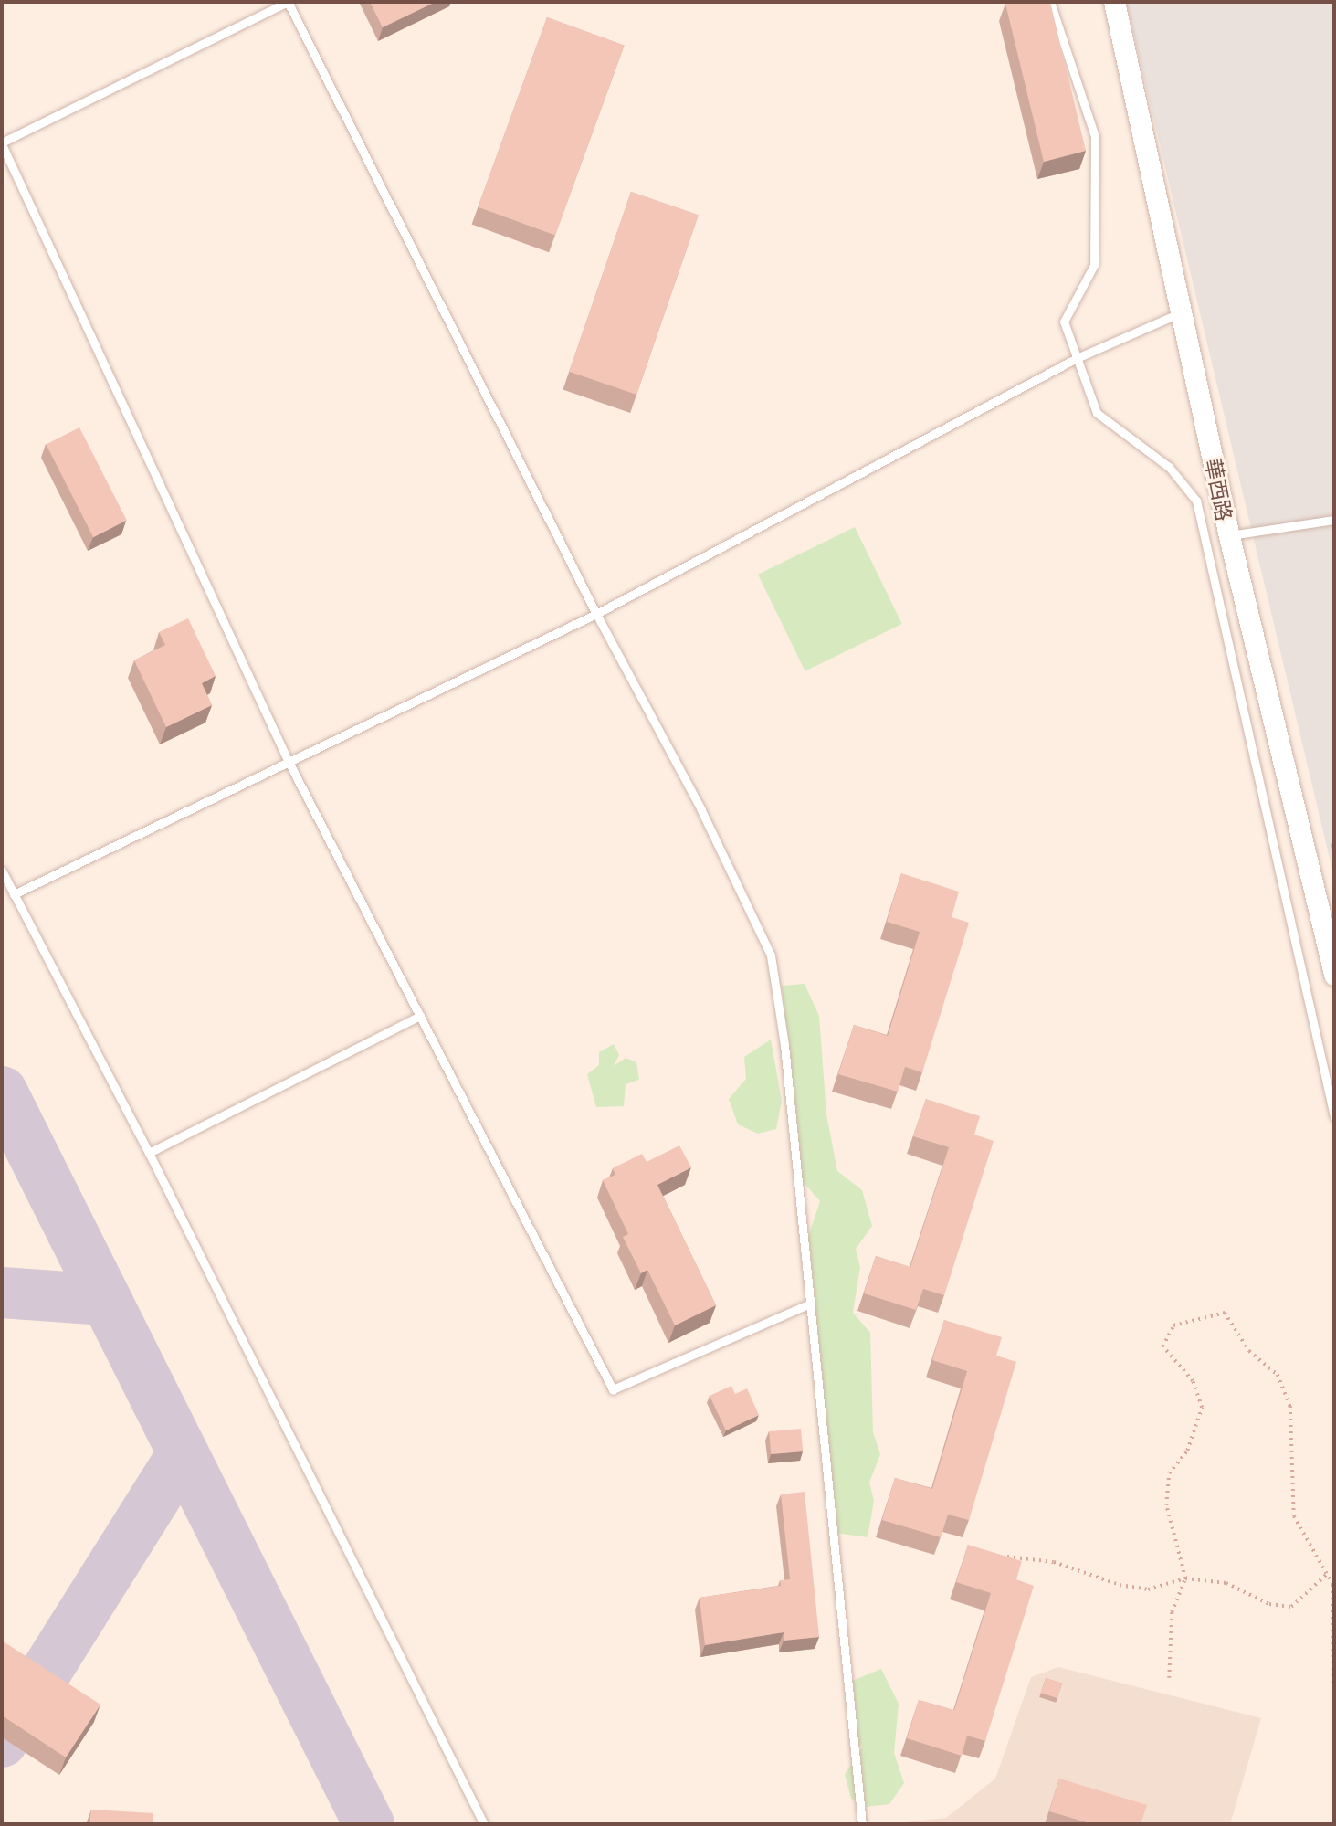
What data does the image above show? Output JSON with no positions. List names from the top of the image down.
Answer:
{
  "streets": {
    "street": ["華西路"]
  }
}
